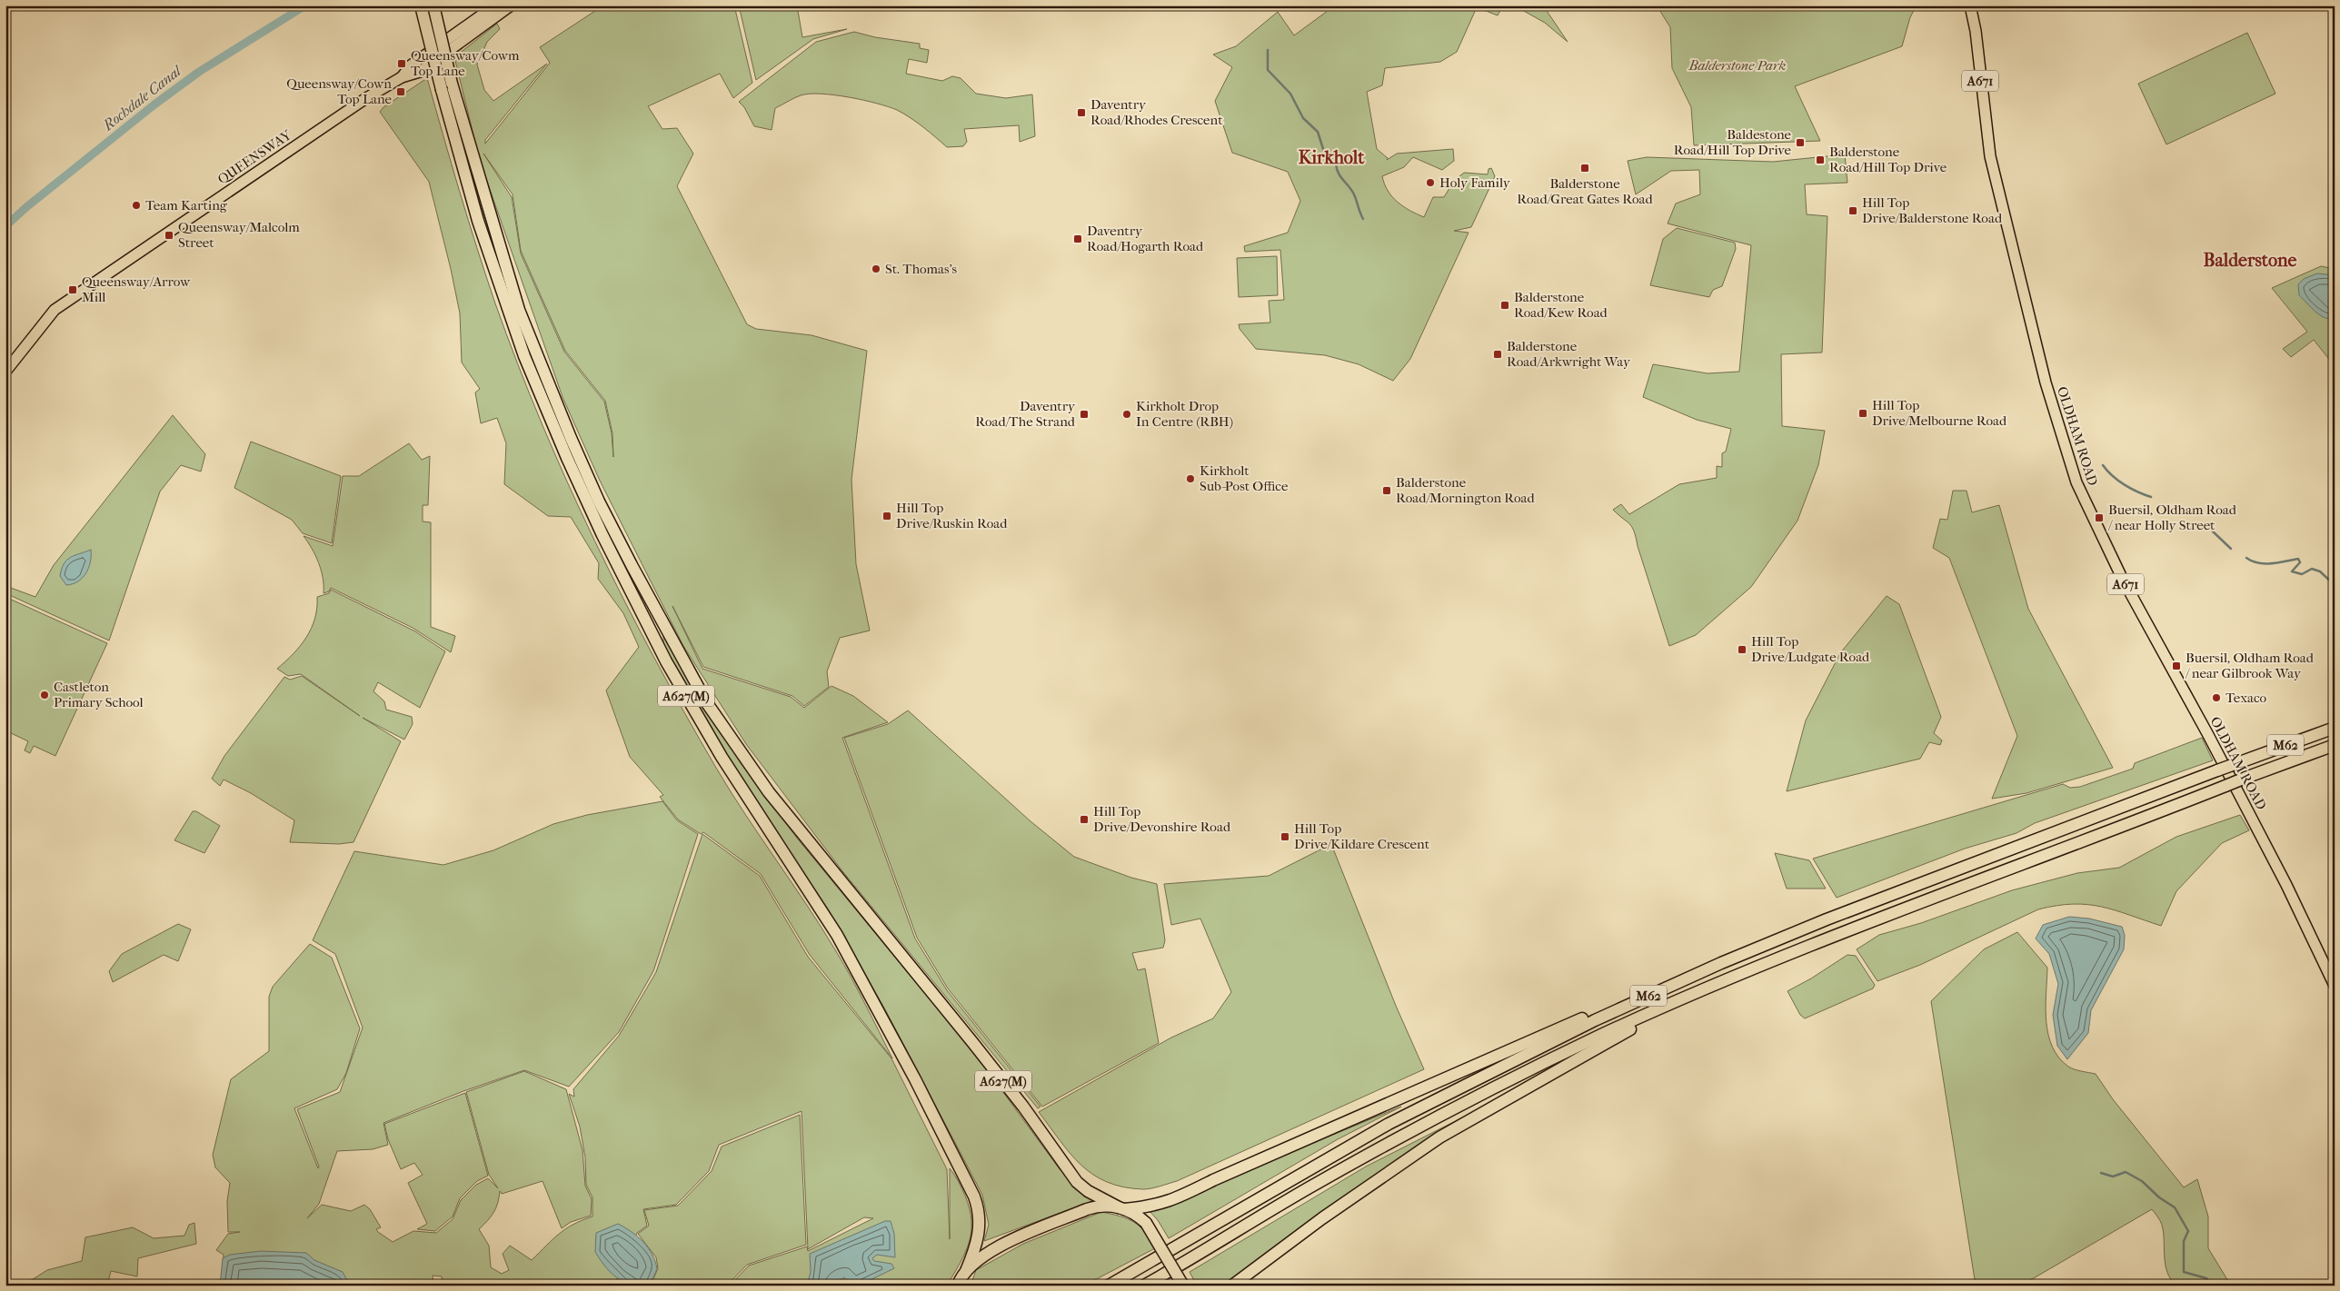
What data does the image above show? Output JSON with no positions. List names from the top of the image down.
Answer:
{
  "streets": {
    "highway": ["A627(M)", "M62"],
    "main road": ["A671", "QUEENSWAY", "OLDHAM ROAD"]
  },
  "crossings": [
    ["A627(M)", "M62"]
  ],
  "districts": ["Kirkholt", "Balderstone"],
  "water": ["Rochdale Canal"],
  "parks": ["Balderstone Park"],
  "places": {
    "transit": [
      "Queensway/Cowm Top Lane",
      "Queensway/Cown Top Lane",
      "Daventry Road/Rhodes Crescent",
      "Baldestone Road/Hill Top Drive",
      "Balderstone Road/Hill Top Drive",
      "Balderstone Road/Great Gates Road",
      "Hill Top Drive/Balderstone Road",
      "Queensway/Malcolm Street",
      "Daventry Road/Hogarth Road",
      "Queensway/Arrow Mill",
      "Balderstone Road/Kew Road",
      "Balderstone Road/Arkwright Way",
      "Hill Top Drive/Melbourne Road",
      "Daventry Road/The Strand",
      "Balderstone Road/Mornington Road",
      "Hill Top Drive/Ruskin Road",
      "Buersil, Oldham Road / near Holly Street",
      "Hill Top Drive/Ludgate Road",
      "Buersil, Oldham Road / near Gilbrook Way",
      "Hill Top Drive/Devonshire Road",
      "Hill Top Drive/Kildare Crescent"
    ],
    "other": [
      "Holy Family",
      "Team Karting",
      "St. Thomas's",
      "Kirkholt Drop In Centre (RBH)",
      "Kirkholt Sub-Post Office",
      "Castleton Primary School",
      "Texaco"
    ]
  }
}
